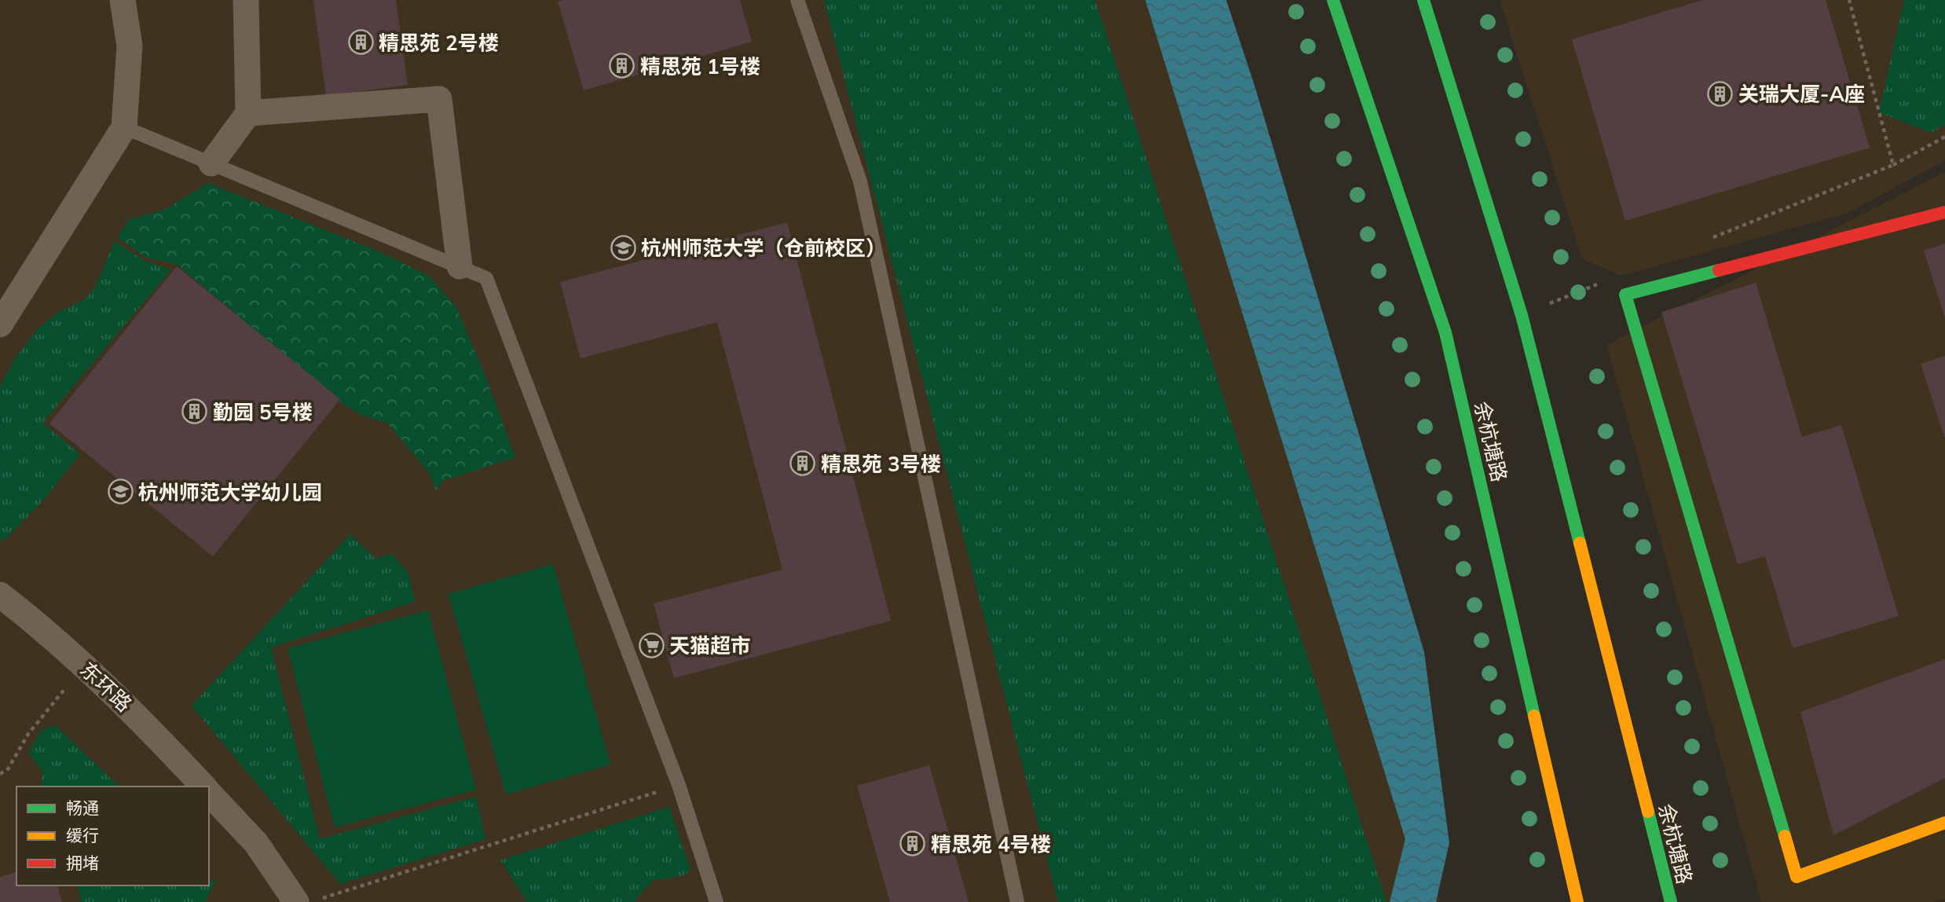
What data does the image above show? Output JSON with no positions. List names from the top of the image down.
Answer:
{
  "streets": {
    "main road": ["余杭塘路"],
    "street": ["东环路"]
  },
  "places": {
    "building": [
      "精思苑 2号楼",
      "精思苑 1号楼",
      "关瑞大厦-A座",
      "勤园 5号楼",
      "精思苑 3号楼",
      "精思苑 4号楼"
    ],
    "school or university": ["杭州师范大学（仓前校区）", "杭州师范大学幼儿园"],
    "supermarket": ["天猫超市"]
  },
  "legend": ["畅通", "缓行", "拥堵"]
}
